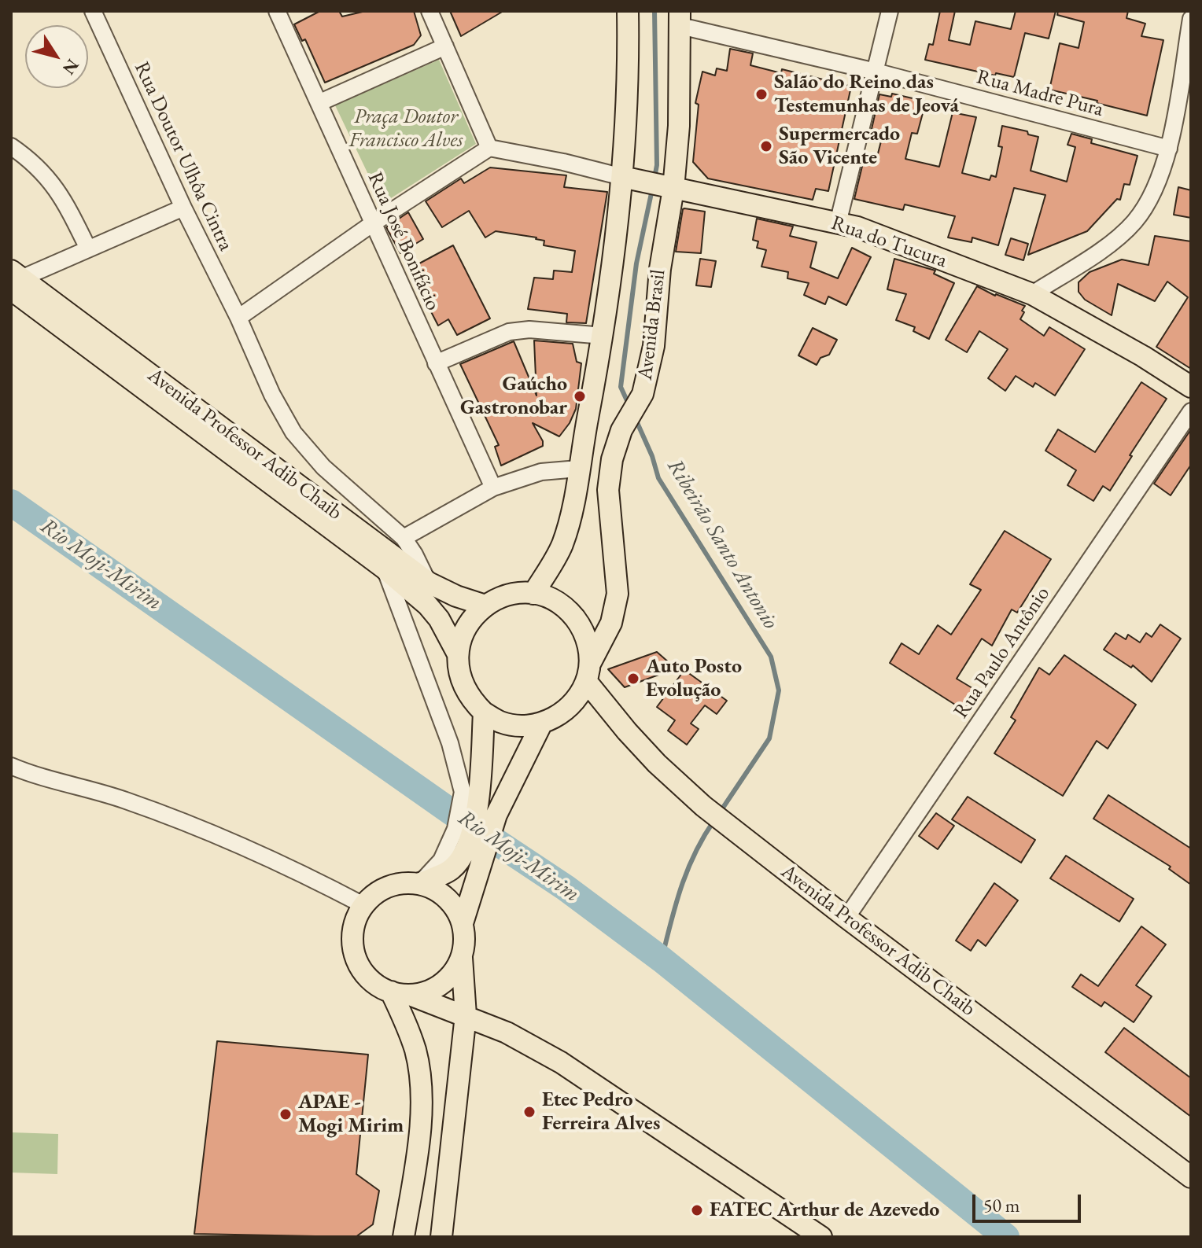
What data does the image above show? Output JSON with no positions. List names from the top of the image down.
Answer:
{
  "streets": {
    "main road": ["Rua do Tucura", "Avenida Brasil", "Avenida Professor Adib Chaib"],
    "street": [
      "Rua Madre Pura",
      "Rua Doutor Ulhôa Cintra",
      "Rua José Bonifácio",
      "Rua Paulo Antônio"
    ]
  },
  "crossings": [
    ["Rua Madre Pura", "Avenida Brasil"],
    ["Rua Doutor Ulhôa Cintra", "Avenida Professor Adib Chaib"],
    ["Rua do Tucura", "Avenida Brasil"],
    ["Avenida Brasil", "Avenida Professor Adib Chaib"],
    ["Avenida Professor Adib Chaib", "Rua Paulo Antônio"]
  ],
  "water": ["Ribeirão Santo Antonio", "Rio Moji-Mirim"],
  "parks": ["Praça Doutor Francisco Alves"],
  "places": [
    "Salão do Reino das Testemunhas de Jeová",
    "Supermercado São Vicente",
    "Gaúcho Gastronobar",
    "Auto Posto Evolução",
    "Etec Pedro Ferreira Alves",
    "APAE - Mogi Mirim",
    "FATEC Arthur de Azevedo"
  ],
  "scale_bar": "50 m",
  "north": "bottom right"
}
